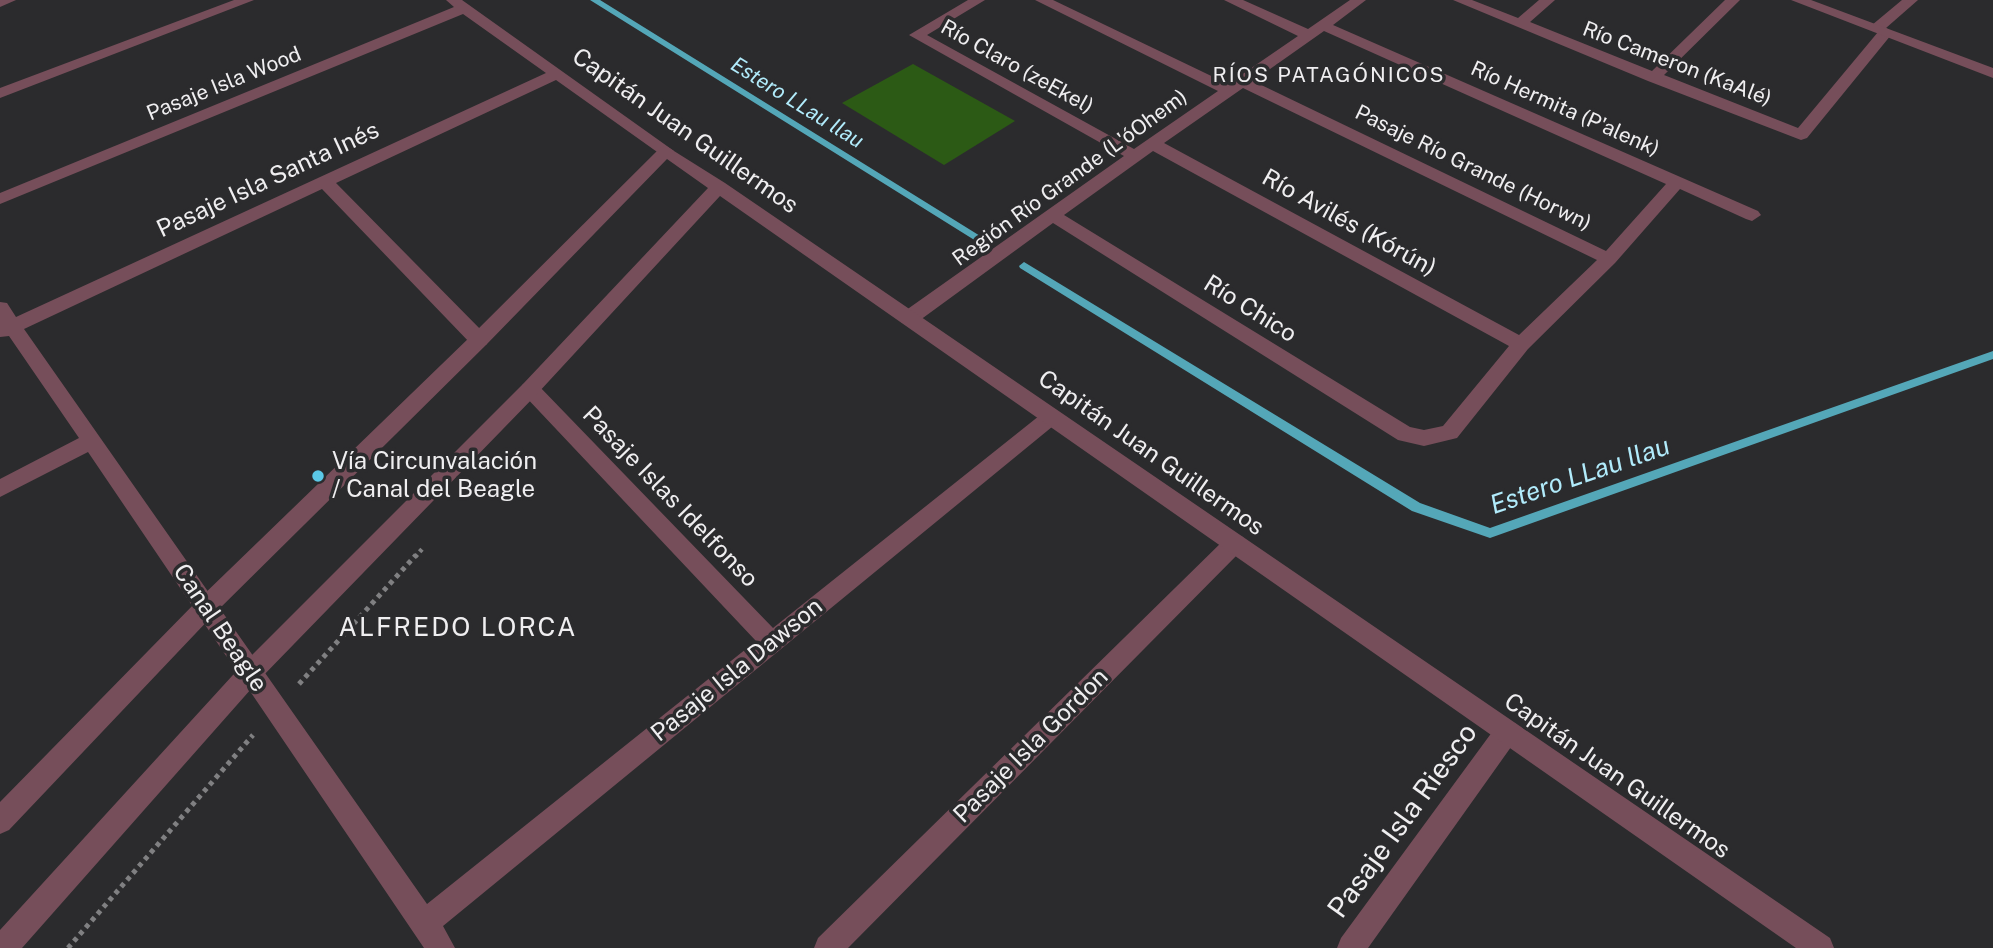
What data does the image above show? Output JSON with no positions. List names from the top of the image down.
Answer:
{
  "streets": {
    "street": [
      "Río Cameron (KaAlé)",
      "Río Claro (zeEkel)",
      "Pasaje Isla Wood",
      "Río Hermita (P'alenk)",
      "Capitán Juan Guillermos",
      "Pasaje Río Grande (Horwn)",
      "Región Río Grande (L'óOhem)",
      "Pasaje Isla Santa Inés",
      "Río Avilés (Kórún)",
      "Río Chico",
      "Pasaje Islas Idelfonso",
      "Canal Beagle",
      "Pasaje Isla Dawson",
      "Pasaje Isla Gordon",
      "Pasaje Isla Riesco"
    ]
  },
  "crossings": [
    ["Río Claro (zeEkel)", "Región Río Grande (L'óOhem)"],
    ["Pasaje Isla Wood", "Capitán Juan Guillermos"],
    ["Río Hermita (P'alenk)", "Región Río Grande (L'óOhem)"],
    ["Capitán Juan Guillermos", "Región Río Grande (L'óOhem)"],
    ["Capitán Juan Guillermos", "Pasaje Isla Santa Inés"],
    ["Capitán Juan Guillermos", "Pasaje Isla Dawson"],
    ["Capitán Juan Guillermos", "Pasaje Isla Gordon"],
    ["Capitán Juan Guillermos", "Pasaje Isla Riesco"],
    ["Pasaje Río Grande (Horwn)", "Región Río Grande (L'óOhem)"],
    ["Región Río Grande (L'óOhem)", "Río Avilés (Kórún)"],
    ["Región Río Grande (L'óOhem)", "Río Chico"],
    ["Pasaje Isla Santa Inés", "Canal Beagle"],
    ["Río Avilés (Kórún)", "Río Chico"],
    ["Pasaje Islas Idelfonso", "Pasaje Isla Dawson"],
    ["Canal Beagle", "Pasaje Isla Dawson"]
  ],
  "districts": ["RÍOS PATAGÓNICOS", "ALFREDO LORCA"],
  "water": ["Estero LLau llau"],
  "places": ["Vía Circunvalación / Canal del Beagle"]
}
